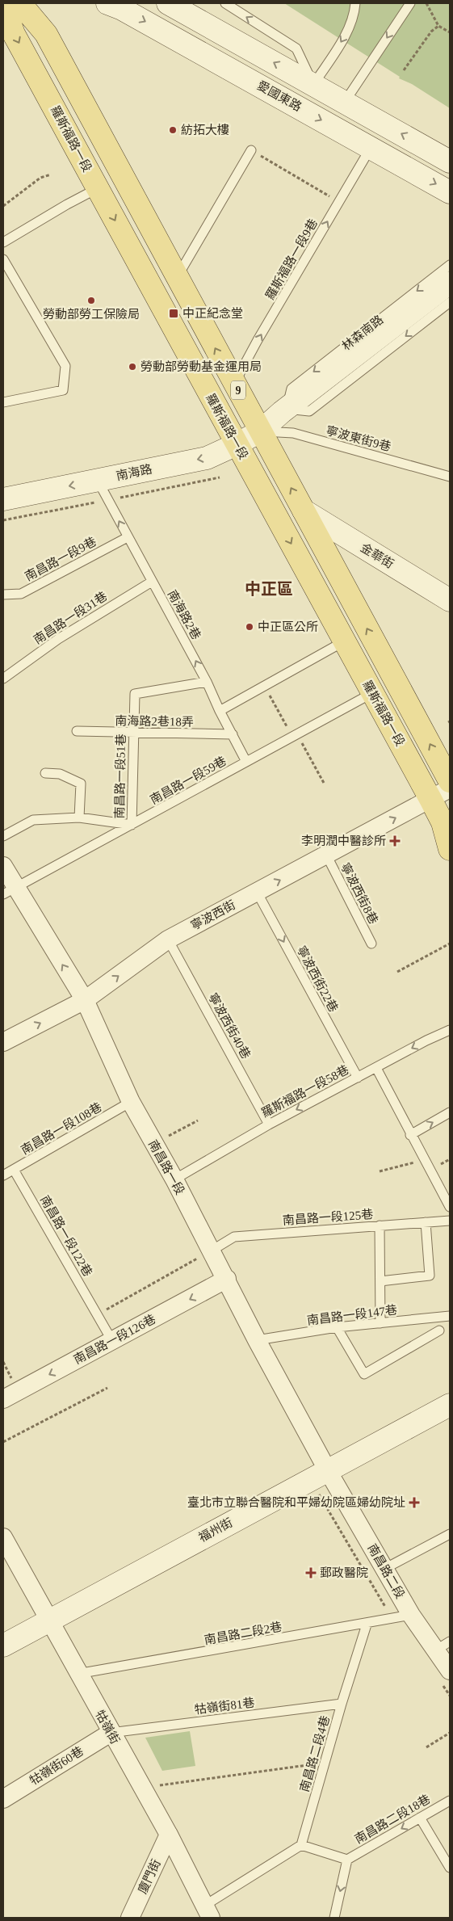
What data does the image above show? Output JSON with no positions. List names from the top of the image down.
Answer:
{
  "streets": {
    "main road": ["羅斯福路一段", "9"],
    "street": [
      "愛國東路",
      "林森南路",
      "南海路",
      "金華街",
      "寧波西街",
      "南昌路一段",
      "南昌路一段126巷",
      "福州街",
      "南昌路二段",
      "牯嶺街",
      "牯嶺街60巷",
      "廈門街"
    ],
    "lane": [
      "羅斯福路一段9巷",
      "寧波東街9巷",
      "南昌路一段9巷",
      "南海路2巷",
      "南昌路一段31巷",
      "南海路2巷18弄",
      "南昌路一段51巷",
      "南昌路一段59巷",
      "寧波西街8巷",
      "寧波西街22巷",
      "寧波西街40巷",
      "羅斯福路一段58巷",
      "南昌路一段108巷",
      "南昌路一段125巷",
      "南昌路一段122巷",
      "南昌路一段147巷",
      "南昌路二段2巷",
      "牯嶺街81巷",
      "南昌路二段4巷",
      "南昌路二段18巷"
    ]
  },
  "crossings": [
    ["愛國東路", "羅斯福路一段9巷"],
    ["羅斯福路一段", "南海路"],
    ["羅斯福路一段", "南昌路一段59巷"],
    ["羅斯福路一段", "寧波西街"],
    ["羅斯福路一段9巷", "9"],
    ["林森南路", "9"],
    ["林森南路", "寧波東街9巷"],
    ["林森南路", "南海路"],
    ["9", "寧波東街9巷"],
    ["9", "南海路"],
    ["9", "金華街"],
    ["寧波東街9巷", "南海路"],
    ["南海路", "南海路2巷"],
    ["南昌路一段9巷", "南海路2巷"],
    ["南海路2巷", "南昌路一段31巷"],
    ["南海路2巷", "南海路2巷18弄"],
    ["南海路2巷", "南昌路一段51巷"],
    ["南海路2巷", "南昌路一段59巷"],
    ["南海路2巷18弄", "南昌路一段51巷"],
    ["南昌路一段51巷", "南昌路一段59巷"],
    ["南昌路一段59巷", "南昌路一段"],
    ["寧波西街8巷", "寧波西街"],
    ["寧波西街", "寧波西街22巷"],
    ["寧波西街", "寧波西街40巷"],
    ["寧波西街", "南昌路一段"],
    ["寧波西街22巷", "羅斯福路一段58巷"],
    ["寧波西街40巷", "羅斯福路一段58巷"],
    ["羅斯福路一段58巷", "南昌路一段"],
    ["南昌路一段108巷", "南昌路一段"],
    ["南昌路一段108巷", "南昌路一段122巷"],
    ["南昌路一段", "南昌路一段125巷"],
    ["南昌路一段", "南昌路一段147巷"],
    ["南昌路一段", "南昌路一段126巷"],
    ["南昌路一段", "福州街"],
    ["南昌路一段", "南昌路二段"],
    ["南昌路一段122巷", "南昌路一段126巷"],
    ["福州街", "南昌路二段"],
    ["福州街", "牯嶺街"],
    ["南昌路二段", "南昌路二段2巷"],
    ["南昌路二段2巷", "牯嶺街"],
    ["南昌路二段2巷", "南昌路二段4巷"],
    ["牯嶺街81巷", "牯嶺街"],
    ["牯嶺街81巷", "南昌路二段4巷"],
    ["牯嶺街81巷", "牯嶺街60巷"],
    ["牯嶺街", "牯嶺街60巷"],
    ["牯嶺街", "廈門街"]
  ],
  "one_way": [
    "羅斯福路一段9巷",
    "南海路",
    "南海路2巷",
    "寧波西街",
    "寧波西街22巷",
    "羅斯福路一段58巷",
    "南昌路一段126巷",
    "南昌路二段18巷"
  ],
  "districts": ["中正區"],
  "places": {
    "other": [
      "紡拓大樓",
      "勞動部勞工保險局",
      "勞動部勞動基金運用局",
      "中正區公所"
    ],
    "transit": ["中正紀念堂"],
    "health": ["李明潤中醫診所", "臺北市立聯合醫院和平婦幼院區婦幼院址", "郵政醫院"]
  }
}
